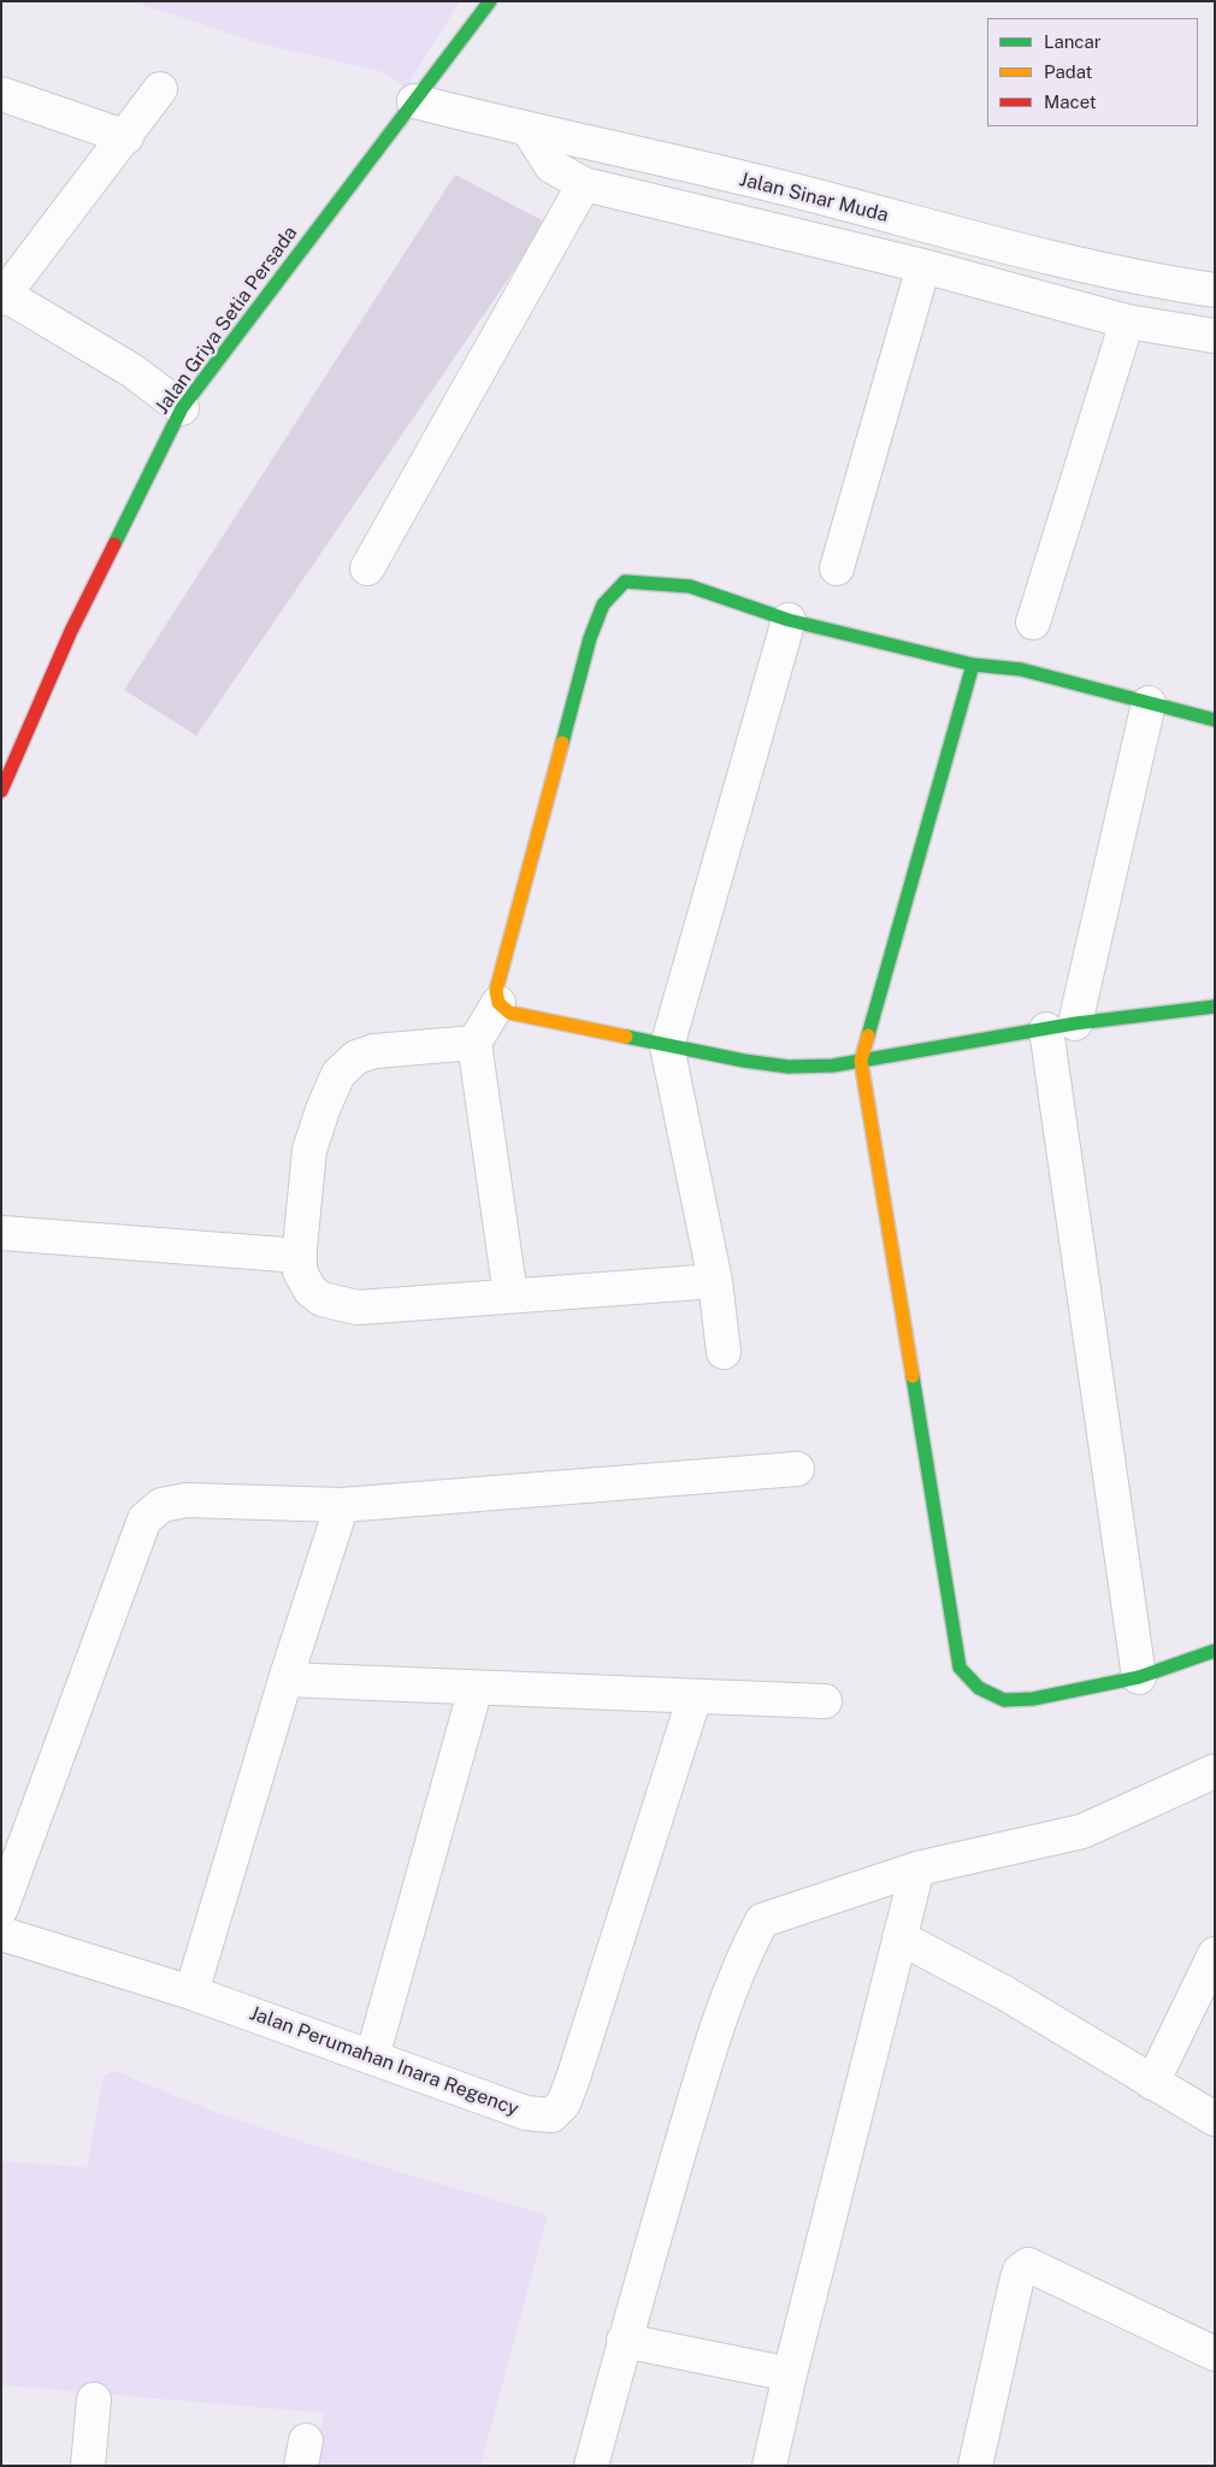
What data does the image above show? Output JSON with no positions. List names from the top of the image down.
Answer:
{
  "streets": {
    "street": ["Jalan Sinar Muda", "Jalan Griya Setia Persada", "Jalan Perumahan Inara Regency"]
  },
  "crossings": [
    ["Jalan Sinar Muda", "Jalan Griya Setia Persada"]
  ],
  "legend": ["Lancar", "Padat", "Macet"]
}
